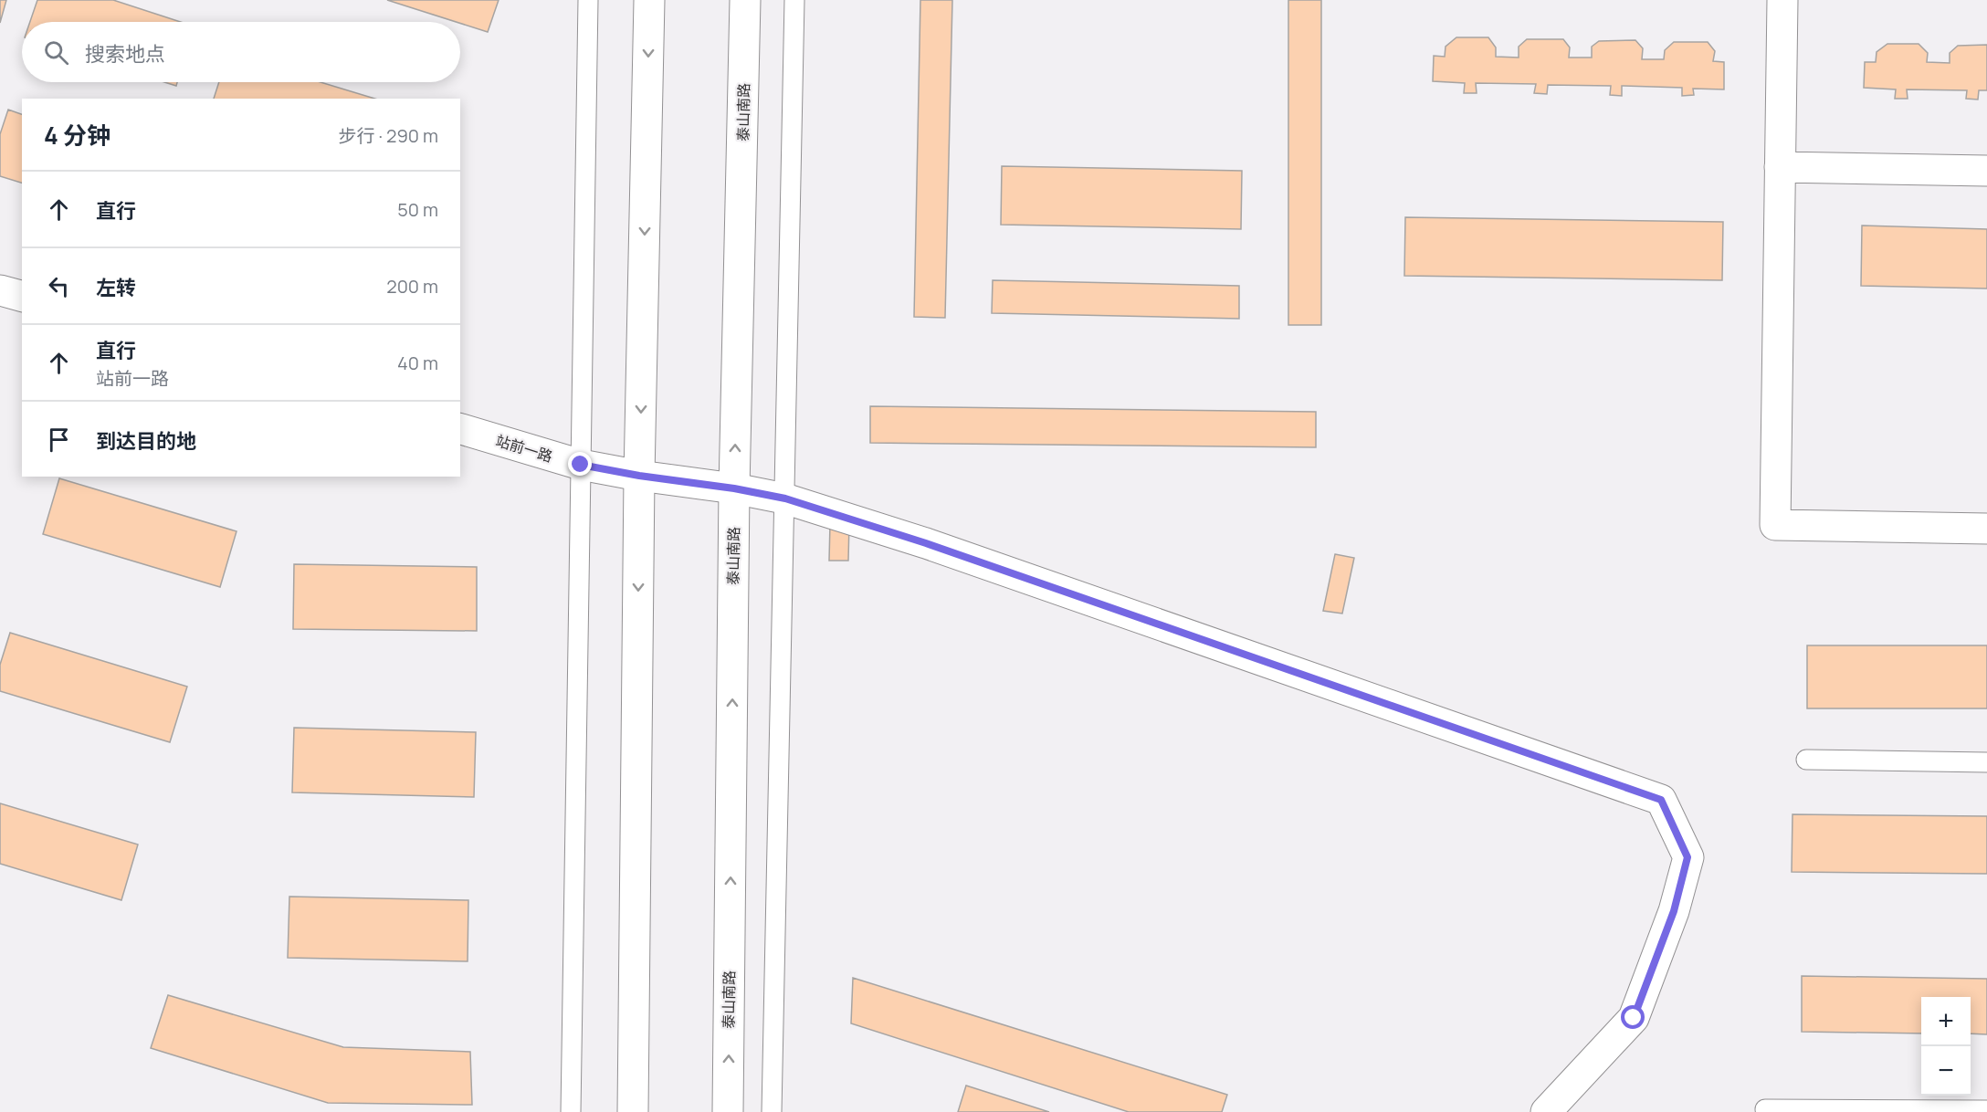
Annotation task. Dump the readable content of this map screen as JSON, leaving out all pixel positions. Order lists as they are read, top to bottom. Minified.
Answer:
{"streets":{"street":["泰山南路","站前一路"]},"crossings":[["泰山南路","站前一路"]],"page":{"search":"搜索地点","heading":["4 分钟","步行 · 290 m"],"list":[["直行","50 m"],["左转","200 m"],["直行","站前一路","40 m"],"到达目的地"],"map_buttons":["+","−"]}}
